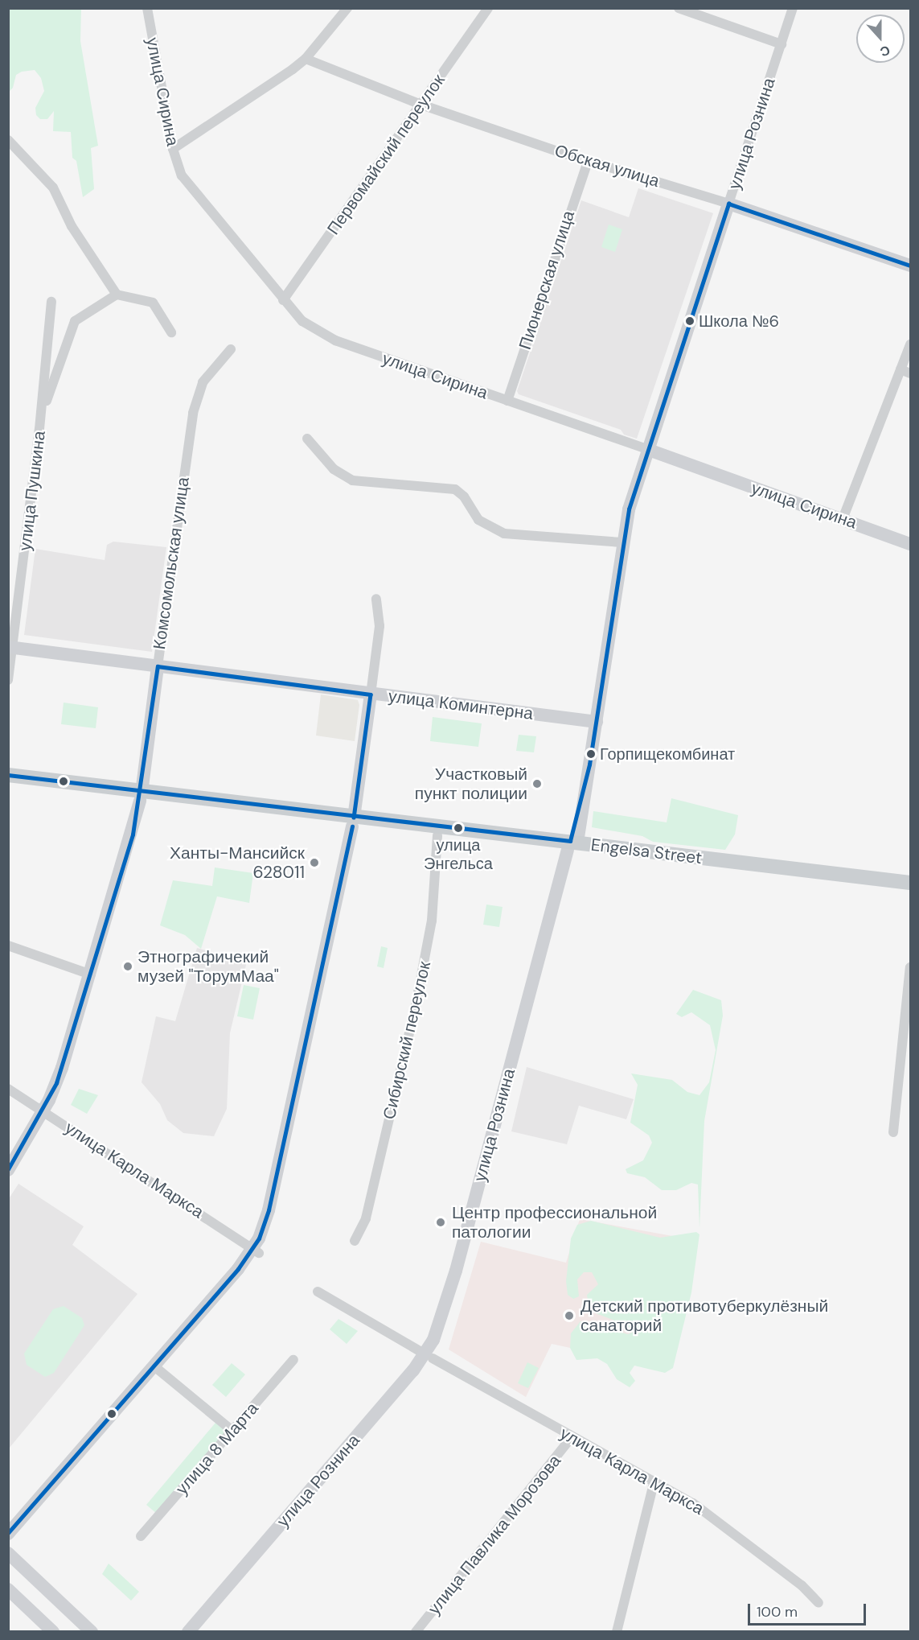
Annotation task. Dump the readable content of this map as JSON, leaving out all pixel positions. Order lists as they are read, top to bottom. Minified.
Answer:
{"streets":{"main road":["Engelsa Street"],"street":["улица Сирина","улица Рознина","Первомайский переулок","Обская улица","Пионерская улица","улица Пушкина","Комсомольская улица","улица Коминтерна","Сибирский переулок","улица Карла Маркса","улица 8 Марта","улица Павлика Морозова"]},"crossings":[["улица Сирина","улица Рознина"],["улица Сирина","Первомайский переулок"],["улица Сирина","Пионерская улица"],["улица Рознина","Обская улица"],["улица Рознина","улица Коминтерна"],["улица Рознина","Engelsa Street"],["улица Рознина","улица Карла Маркса"],["Первомайский переулок","Обская улица"],["Обская улица","Пионерская улица"],["улица Пушкина","улица Коминтерна"],["Комсомольская улица","улица Коминтерна"],["Комсомольская улица","Engelsa Street"],["Комсомольская улица","улица Карла Маркса"],["Engelsa Street","Сибирский переулок"],["улица Карла Маркса","улица Павлика Морозова"]],"places":["Школа №6","Горпищекомбинат","Участковый пункт полиции","улица Энгельса","Ханты-Мансийск 628011","Этнографичекий музей \"ТорумМаа\"","Центр профессиональной патологии","Детский противотуберкулёзный санаторий"],"scale_bar":"100 m","north":"bottom"}
